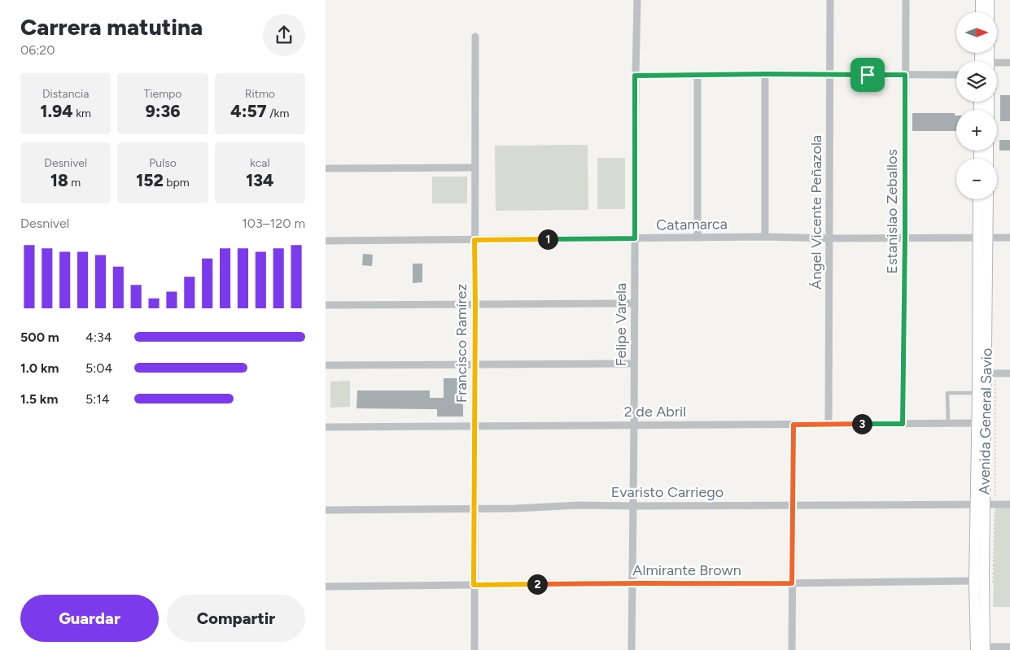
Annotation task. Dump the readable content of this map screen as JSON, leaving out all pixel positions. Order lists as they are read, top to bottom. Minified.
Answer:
{"streets":{"main road":["Avenida General Savio"],"street":["Estanislao Zeballos","Ángel Vicente Peñazola","Catamarca","Felipe Varela","Francisco Ramírez","2 de Abril","Evaristo Carriego","Almirante Brown"]},"crossings":[["Estanislao Zeballos","Catamarca"],["Estanislao Zeballos","2 de Abril"],["Ángel Vicente Peñazola","Catamarca"],["Ángel Vicente Peñazola","2 de Abril"],["Catamarca","Felipe Varela"],["Catamarca","Francisco Ramírez"],["Catamarca","Avenida General Savio"],["Felipe Varela","2 de Abril"],["Felipe Varela","Evaristo Carriego"],["Felipe Varela","Almirante Brown"],["Francisco Ramírez","2 de Abril"],["Francisco Ramírez","Evaristo Carriego"],["Francisco Ramírez","Almirante Brown"],["2 de Abril","Avenida General Savio"],["Avenida General Savio","Evaristo Carriego"],["Avenida General Savio","Almirante Brown"]],"north":"right","page":{"heading":["Carrera matutina","06:20"],"map_buttons":["+","−"],"stats":[["Distancia","1.94 km"],["Tiempo","9:36"],["Ritmo","4:57 /km"],["Desnivel","18 m"],["Pulso","152 bpm"],["kcal","134"]],"chart":["Desnivel","103–120 m"],"pins":["1","3","2"],"list":[{"name":"500 m","note":"4:34"},{"name":"1.0 km","note":"5:04"},{"name":"1.5 km","note":"5:14"}],"buttons":["Guardar","Compartir"]}}
